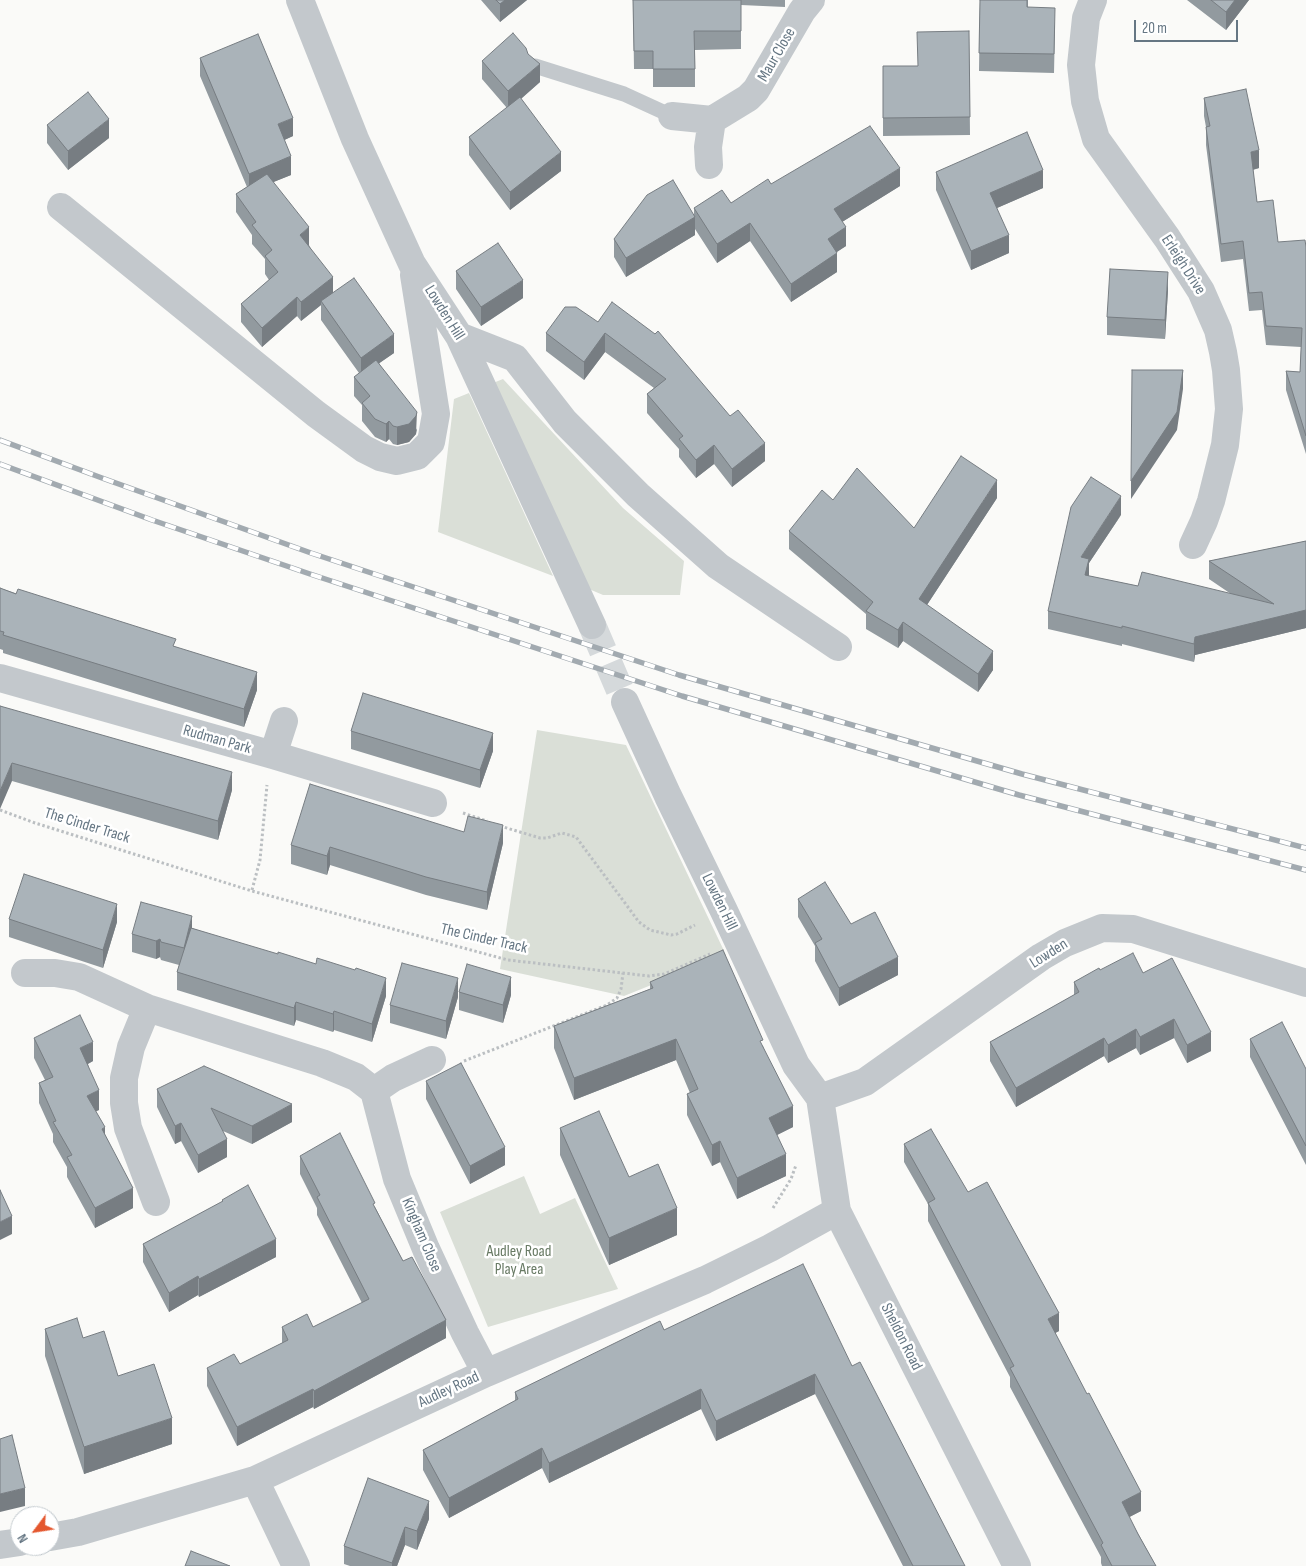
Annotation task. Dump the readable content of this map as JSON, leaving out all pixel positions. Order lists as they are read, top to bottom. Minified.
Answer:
{"streets":{"street":["Maur Close","Erleigh Drive","Lowden Hill","Rudman Park","Lowden","Kingham Close","Sheldon Road","Audley Road"],"path":["The Cinder Track"]},"crossings":[["Lowden Hill","The Cinder Track"],["Lowden Hill","Lowden"],["Lowden Hill","Sheldon Road"],["Lowden","Sheldon Road"],["Kingham Close","Audley Road"],["Sheldon Road","Audley Road"]],"parks":["Audley Road Play Area"],"scale_bar":"20 m","north":"bottom left"}
